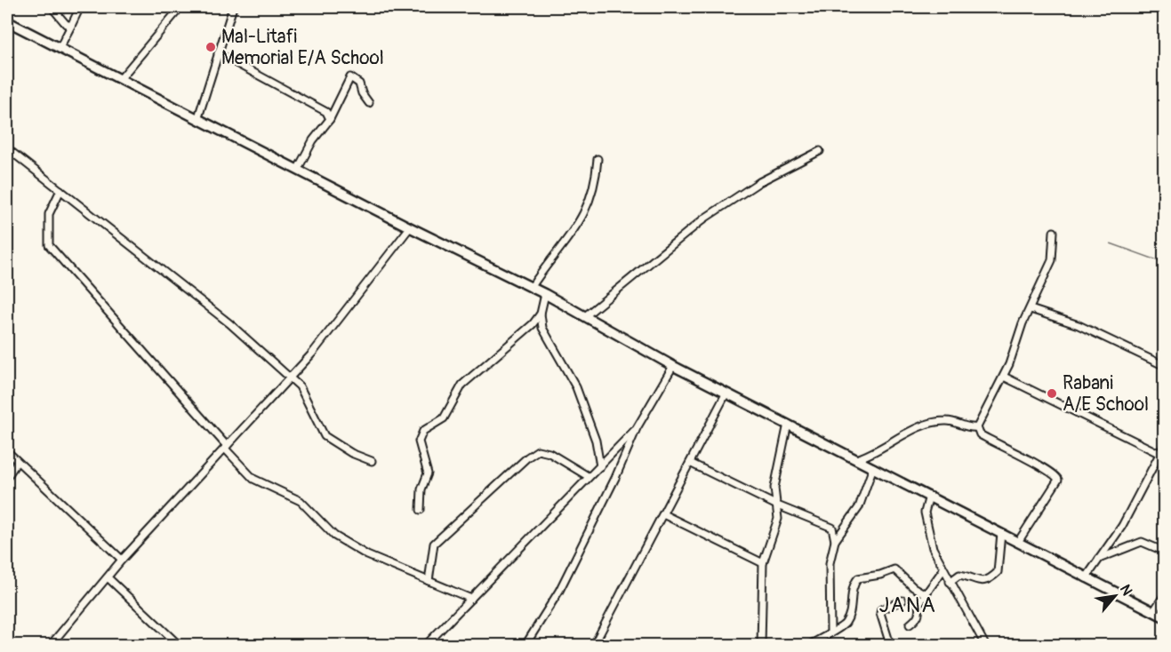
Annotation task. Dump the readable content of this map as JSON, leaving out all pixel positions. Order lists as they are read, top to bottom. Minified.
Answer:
{"districts":["JANA"],"places":["Mal-Litafi Memorial E/A School","Rabani A/E School"],"north":"top right"}
